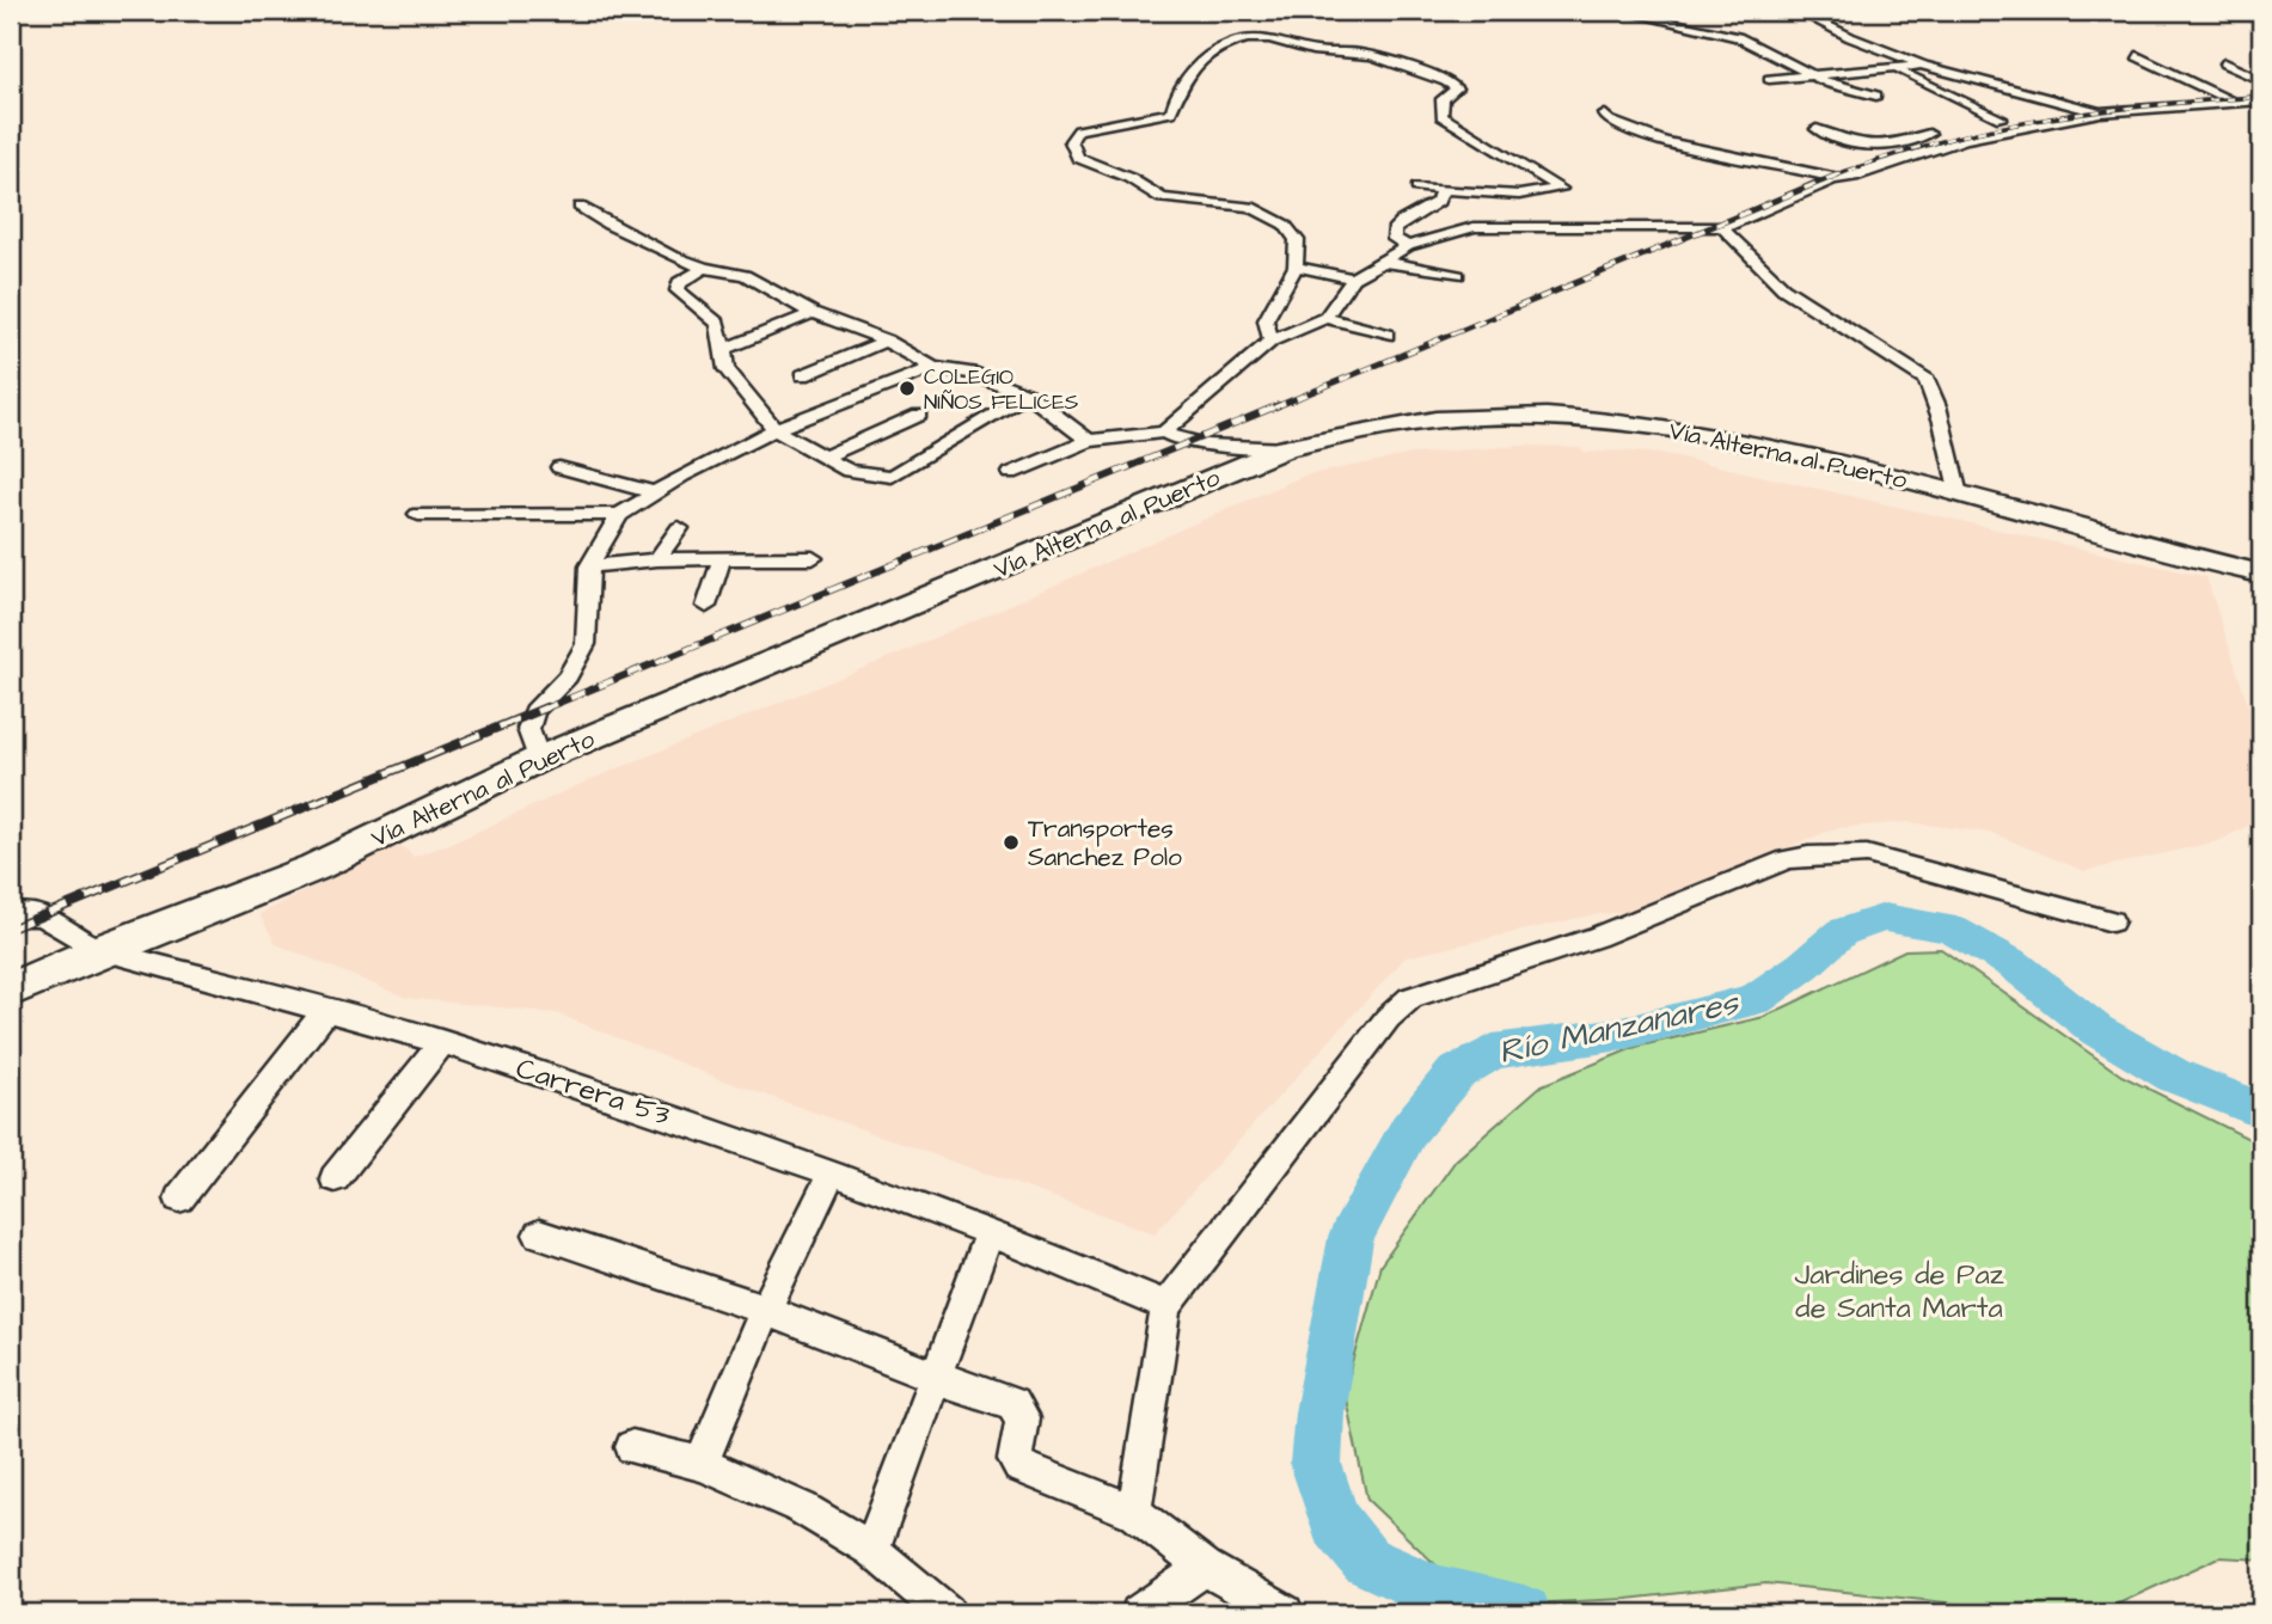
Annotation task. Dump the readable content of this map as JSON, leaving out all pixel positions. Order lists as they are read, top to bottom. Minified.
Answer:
{"streets":{"main road":["Vía Alterna al Puerto"],"street":["Carrera 53"]},"crossings":[["Vía Alterna al Puerto","Carrera 53"]],"water":["Río Manzanares"],"parks":["Jardines de Paz de Santa Marta"],"places":["COLEGIO NIÑOS FELICES","Transportes Sanchez Polo"]}
